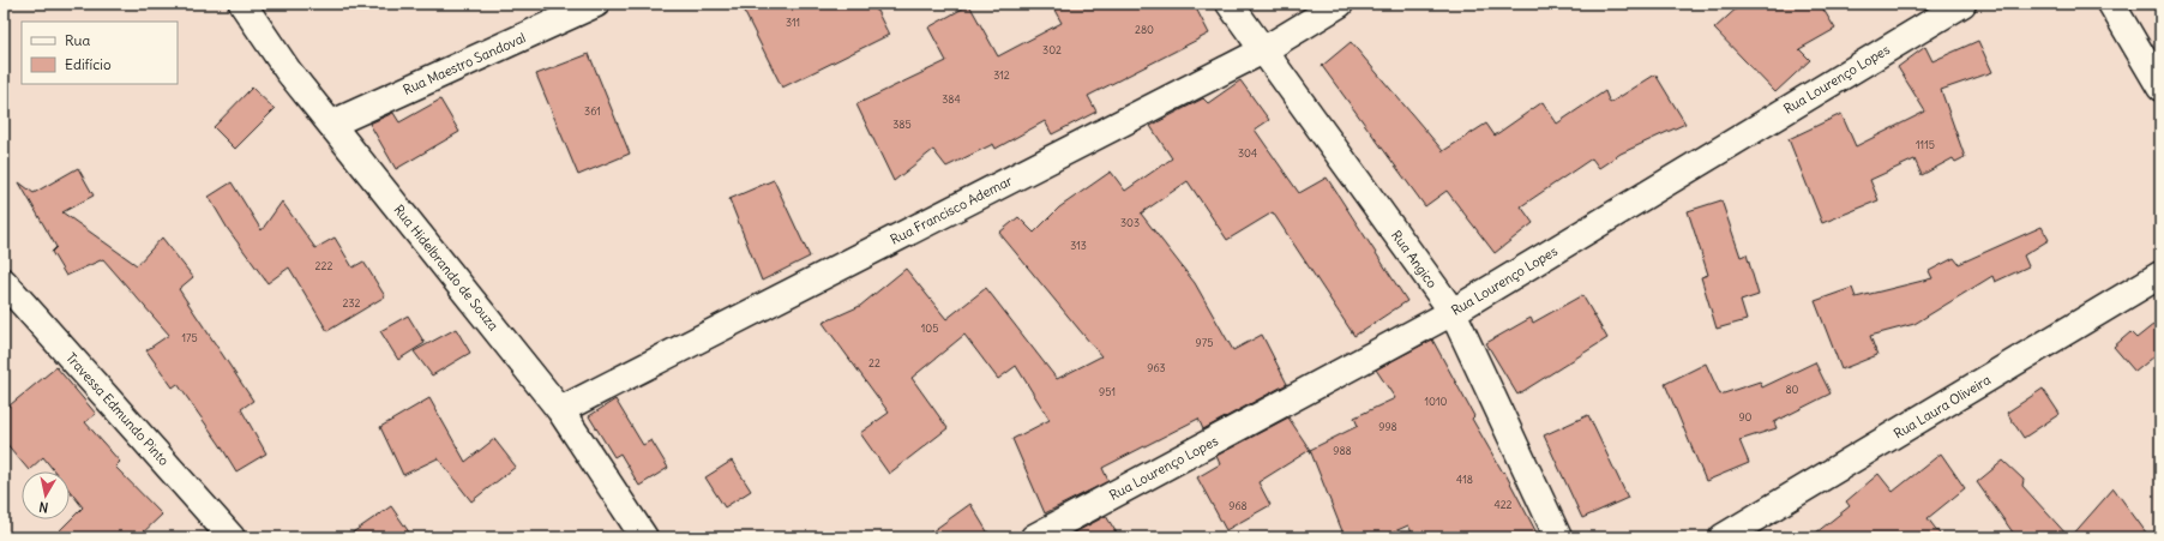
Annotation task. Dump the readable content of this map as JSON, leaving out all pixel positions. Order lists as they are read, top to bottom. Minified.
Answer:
{"streets":{"street":["Rua Maestro Sandoval","Rua Lourenço Lopes","Rua Francisco Ademar","Rua Angico","Rua Hidelbrando de Souza","Rua Laura Oliveira","Travessa Edmundo Pinto"]},"crossings":[["Rua Maestro Sandoval","Rua Hidelbrando de Souza"],["Rua Lourenço Lopes","Rua Angico"],["Rua Francisco Ademar","Rua Angico"],["Rua Francisco Ademar","Rua Hidelbrando de Souza"]],"house_numbers":["311","280","302","312","384","361","385","1115","304","303","313","222","232","105","175","975","22","963","80","951","1010","90","998","988","418","422","968"],"legend":["Rua","Edifício"],"north":"bottom"}
